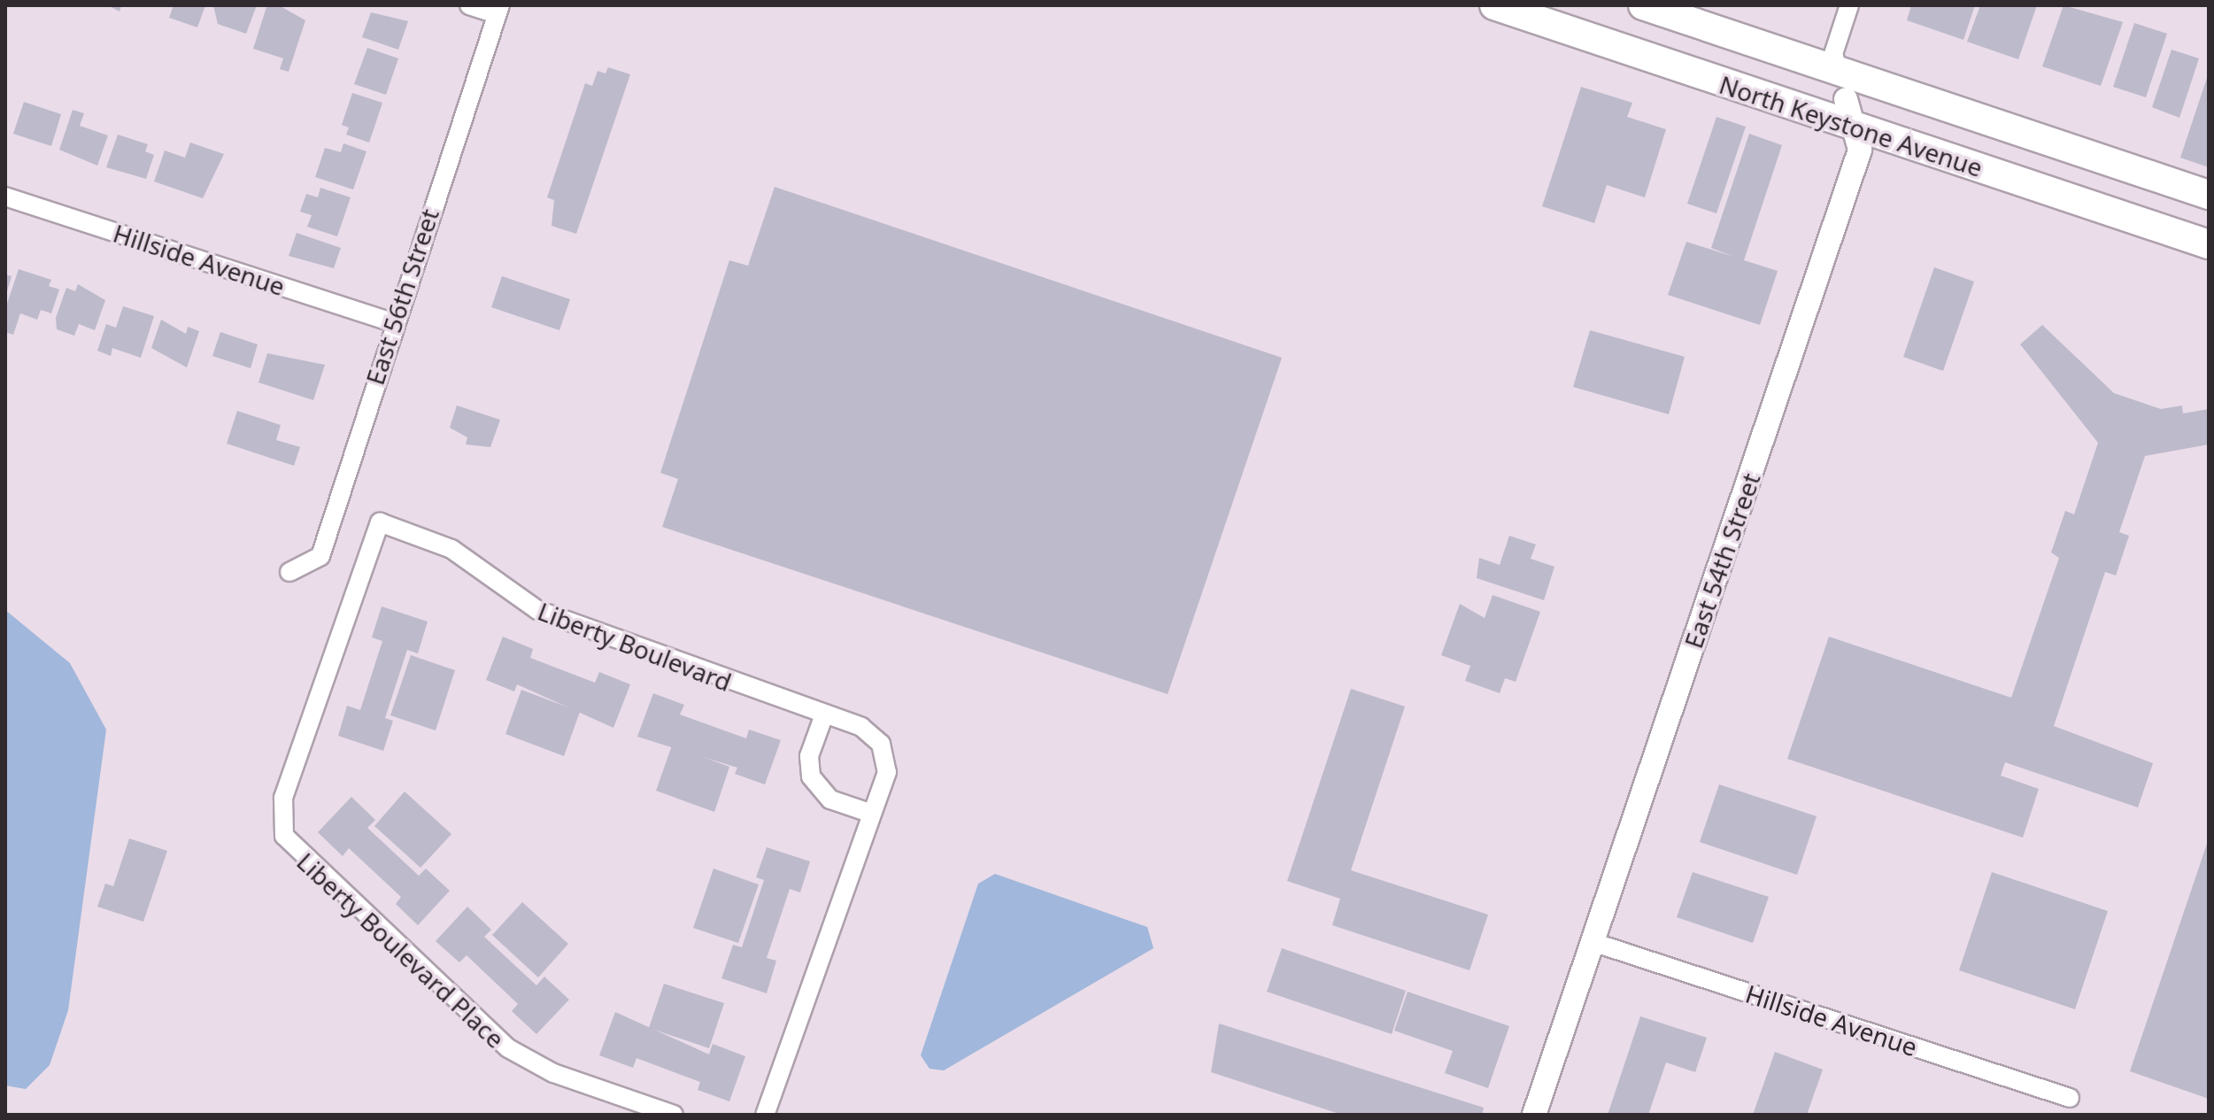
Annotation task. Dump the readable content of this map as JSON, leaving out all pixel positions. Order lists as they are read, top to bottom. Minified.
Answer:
{"streets":{"main road":["North Keystone Avenue"],"street":["Hillside Avenue","East 56th Street","East 54th Street","Liberty Boulevard","Liberty Boulevard Place"]},"crossings":[["North Keystone Avenue","East 54th Street"],["Hillside Avenue","East 56th Street"],["Hillside Avenue","East 54th Street"],["Liberty Boulevard","Liberty Boulevard Place"]]}
